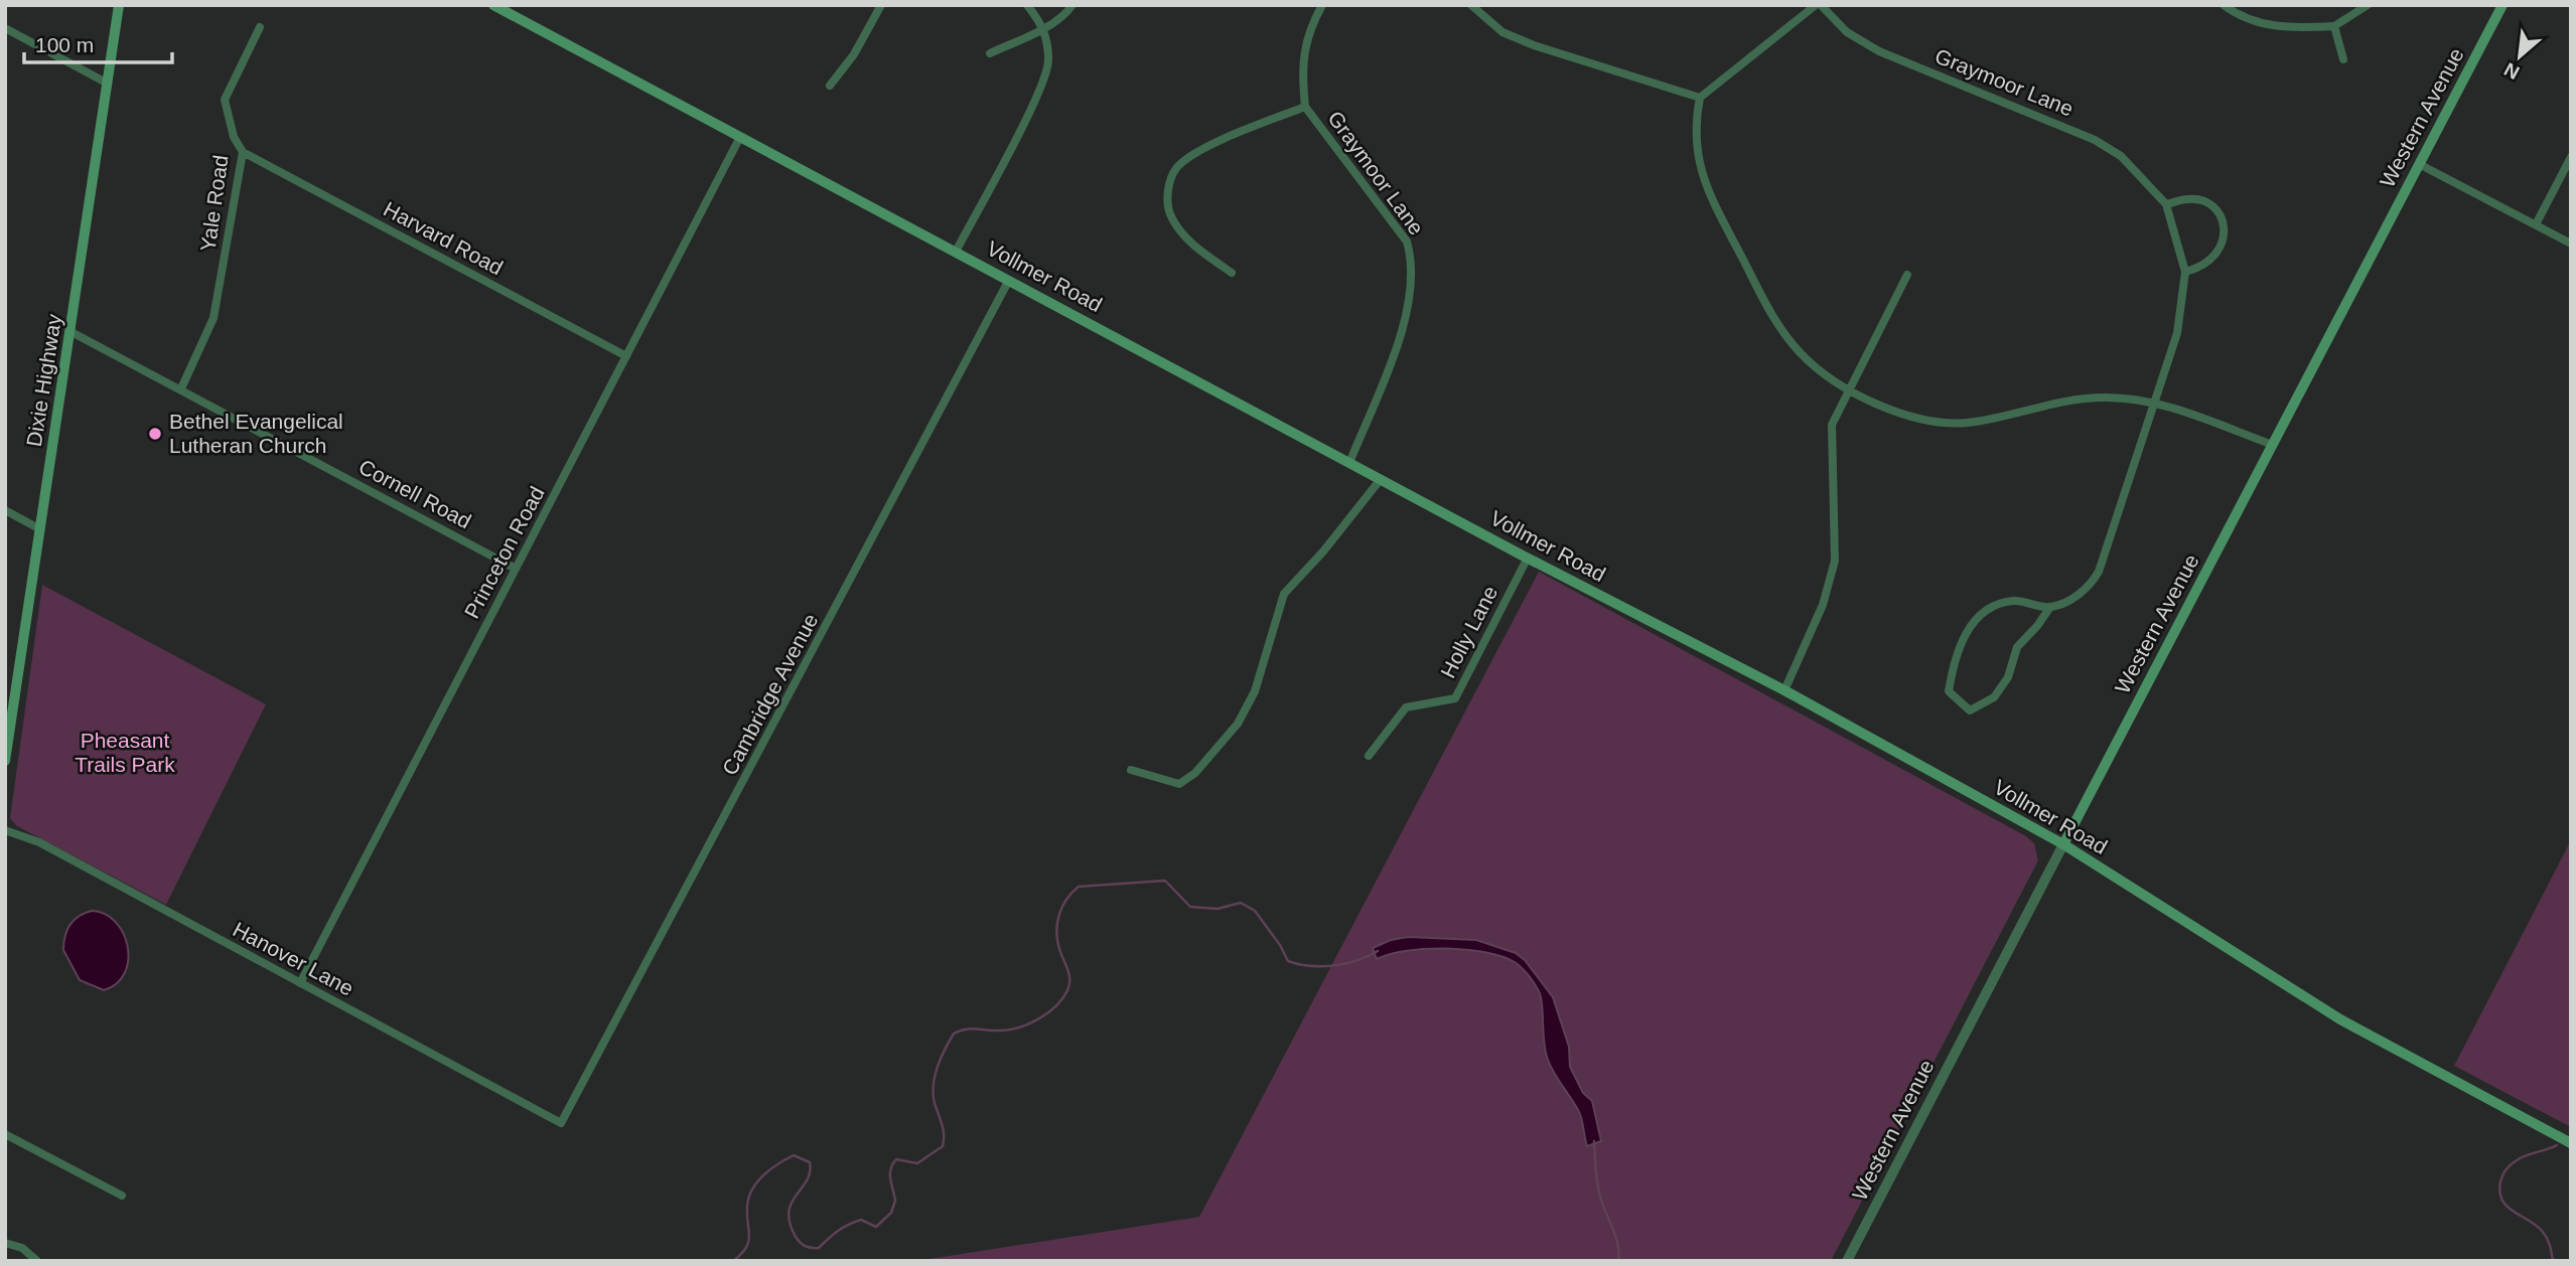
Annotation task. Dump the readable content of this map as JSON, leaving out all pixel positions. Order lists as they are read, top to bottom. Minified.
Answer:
{"streets":{"main road":["Western Avenue","Vollmer Road","Dixie Highway"],"street":["Graymoor Lane","Yale Road","Harvard Road","Cornell Road","Princeton Road","Holly Lane","Cambridge Avenue","Hanover Lane"]},"crossings":[["Graymoor Lane","Vollmer Road"],["Western Avenue","Vollmer Road"],["Yale Road","Harvard Road"],["Yale Road","Cornell Road"],["Harvard Road","Princeton Road"],["Vollmer Road","Princeton Road"],["Vollmer Road","Holly Lane"],["Vollmer Road","Cambridge Avenue"],["Dixie Highway","Cornell Road"],["Cornell Road","Princeton Road"],["Princeton Road","Hanover Lane"],["Cambridge Avenue","Hanover Lane"]],"parks":["Pheasant Trails Park"],"places":["Bethel Evangelical Lutheran Church"],"scale_bar":"100 m","north":"bottom left"}
